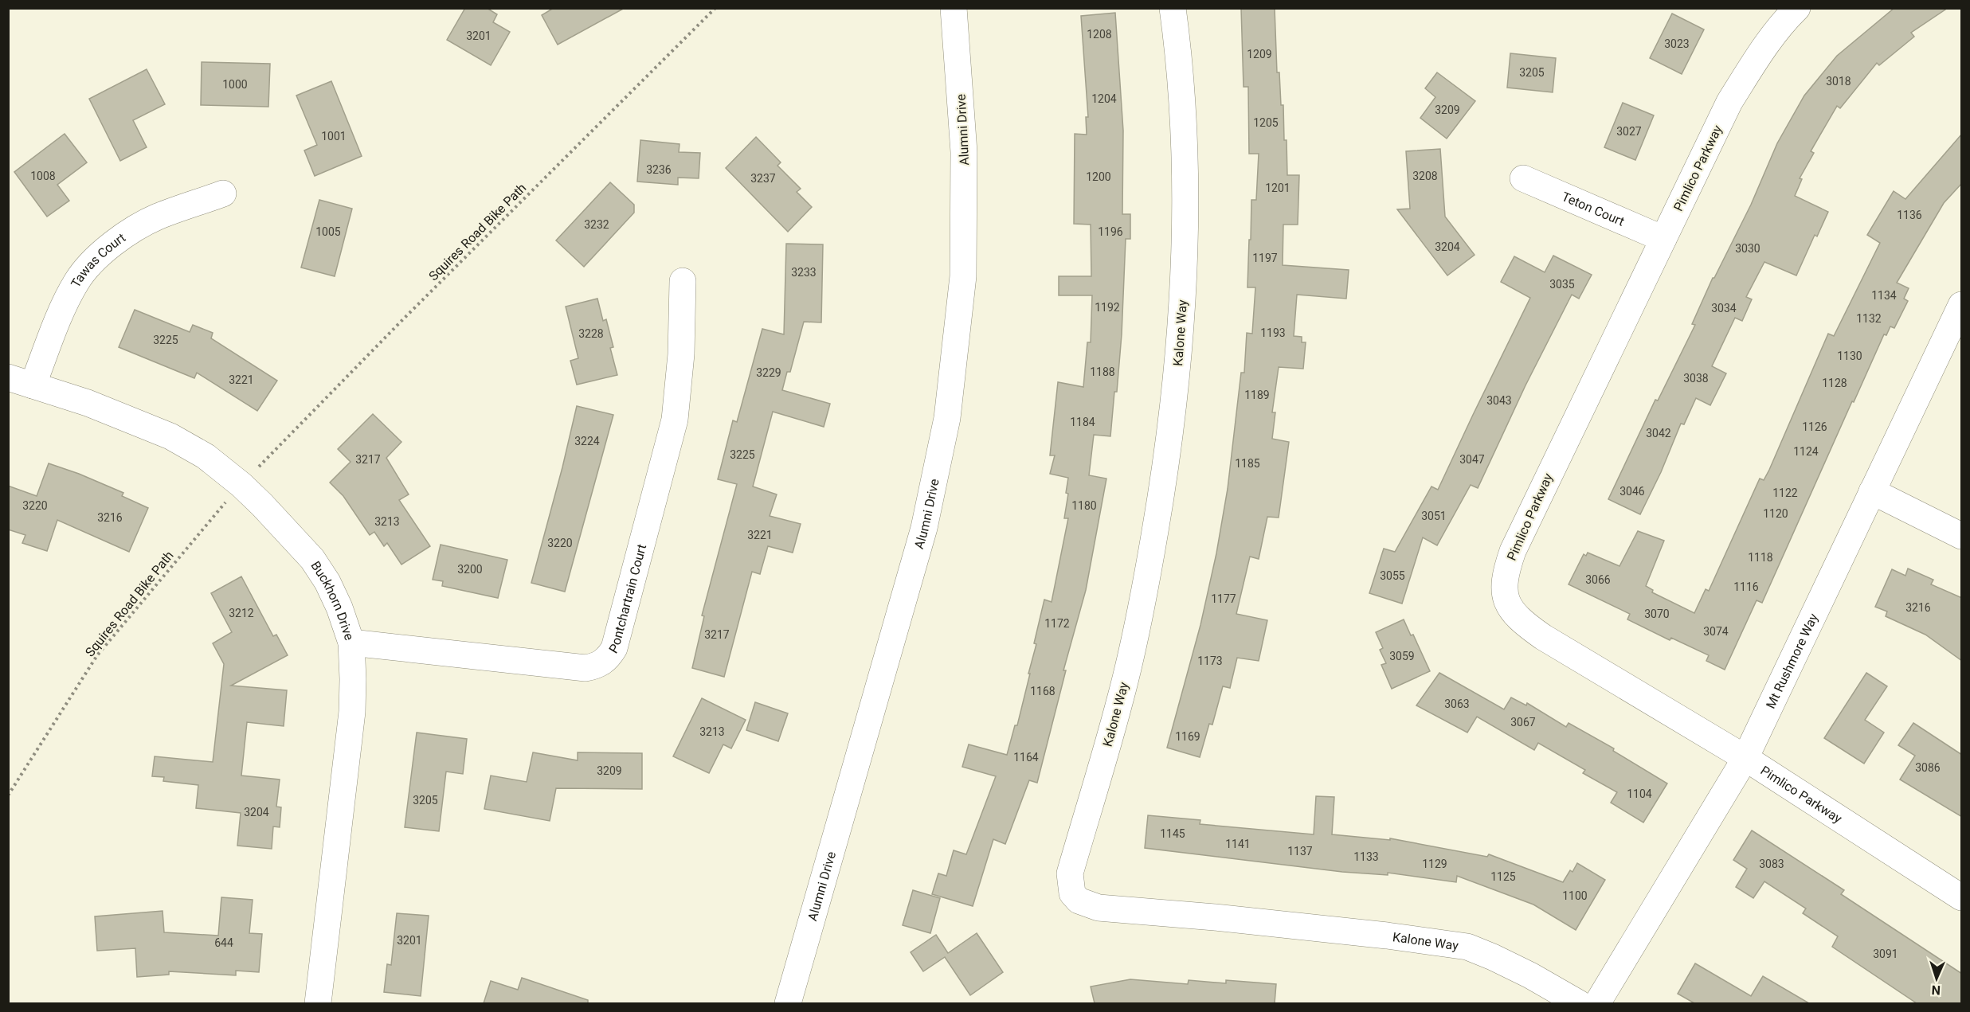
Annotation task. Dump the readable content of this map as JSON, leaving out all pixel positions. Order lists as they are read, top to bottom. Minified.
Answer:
{"streets":{"street":["Alumni Drive","Pimlico Parkway","Teton Court","Tawas Court","Kalone Way","Pontchartrain Court","Buckhorn Drive","Mt Rushmore Way"],"path":["Squires Road Bike Path"]},"crossings":[["Pimlico Parkway","Teton Court"],["Pimlico Parkway","Mt Rushmore Way"],["Tawas Court","Buckhorn Drive"],["Pontchartrain Court","Buckhorn Drive"]],"house_numbers":["1208","3201","3023","1209","3205","3018","1000","1204","3209","1205","3027","1001","3236","1008","3208","1200","3237","1201","1136","3232","1005","1196","3204","3030","1197","3233","3035","1134","1192","3034","1132","1193","3228","3225","1130","1188","3229","3038","3221","1128","1189","3043","1184","1126","3042","3224","1124","3225","3217","3047","1185","3046","1122","3220","1180","1120","3051","3216","3213","3221","3220","1118","3200","3055","3066","1116","1177","3216","3212","3070","1172","3074","3217","3059","1173","1168","3063","3067","3213","1169","1164","3086","3209","1104","3205","3204","1145","1141","1137","1133","1129","3083","1125","1100","3201","644","3091"],"north":"bottom"}
